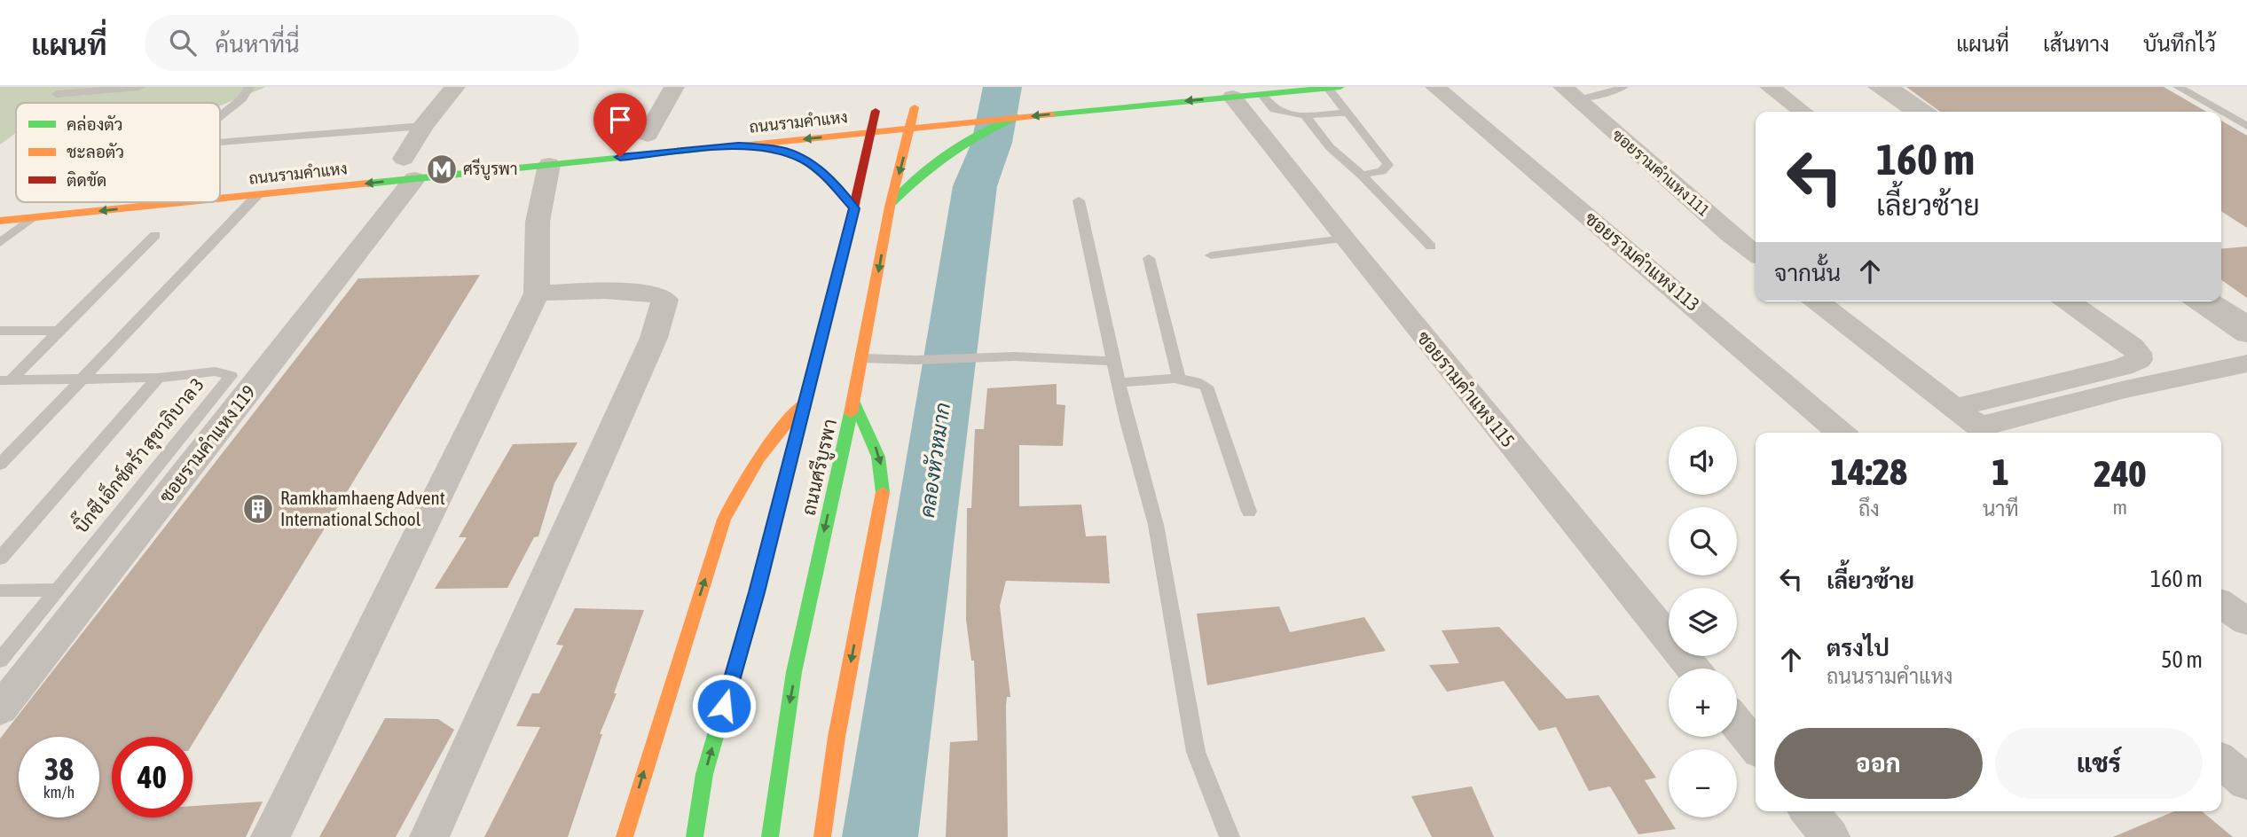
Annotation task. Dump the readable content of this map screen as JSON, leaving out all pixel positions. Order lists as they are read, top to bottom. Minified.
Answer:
{"streets":{"street":["ถนนรามคำแหง","ซอยรามคำแหง 111","ซอยรามคำแหง 113","ซอยรามคำแหง 115","ซอยรามคำแหง 119","ถนนศรีบูรพา"],"lane":["บิ๊กซี เอ็กซ์ตร้า สุขาภิบาล 3"]},"crossings":[["ถนนรามคำแหง","ซอยรามคำแหง 115"],["ถนนรามคำแหง","ซอยรามคำแหง 119"],["ถนนรามคำแหง","ถนนศรีบูรพา"]],"one_way":["ถนนรามคำแหง"],"water":["คลองหัวหมาก"],"places":{"metro station":["ศรีบูรพา"],"building":["Ramkhamhaeng Advent International School"]},"legend":["คล่องตัว","ชะลอตัว","ติดขัด"],"page":{"header":"แผนที่","search":"ค้นหาที่นี่","nav":["แผนที่","เส้นทาง","บันทึกไว้"],"turn":["160 m","เลี้ยวซ้าย"],"then":"จากนั้น","map_buttons":["+","−"],"eta":["14:28","ถึง","1","นาที","240","m"],"list":[{"name":"เลี้ยวซ้าย","value":"160 m"},{"name":"ตรงไป","note":"ถนนรามคำแหง","value":"50 m"}],"buttons":["ออก","แชร์"],"speed":"38 km/h","limit":"40"}}
